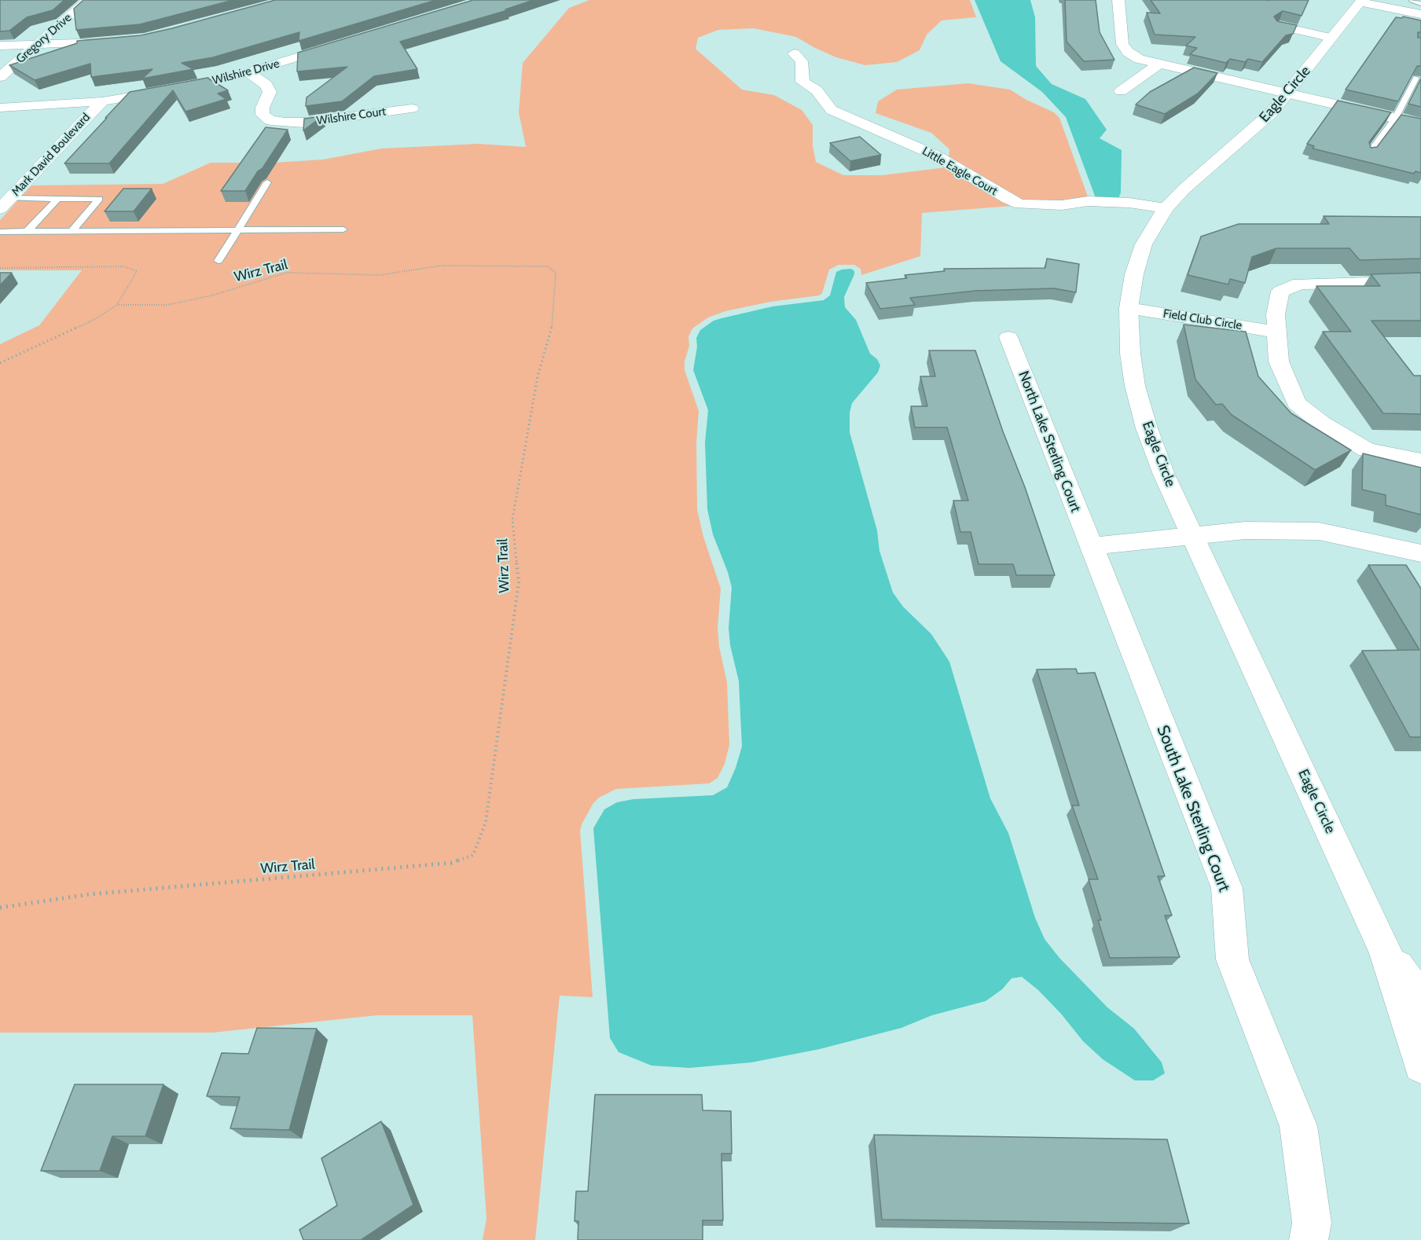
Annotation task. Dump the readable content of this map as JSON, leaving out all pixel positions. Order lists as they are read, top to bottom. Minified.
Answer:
{"streets":{"street":["Gregory Drive","Wilshire Drive","Eagle Circle","Wilshire Court","Mark David Boulevard","Little Eagle Court","Field Club Circle","North Lake Sterling Court","South Lake Sterling Court"],"path":["Wirz Trail"]},"crossings":[["Wilshire Drive","Wilshire Court"],["Wilshire Drive","Mark David Boulevard"],["Eagle Circle","Little Eagle Court"],["Eagle Circle","Field Club Circle"],["North Lake Sterling Court","South Lake Sterling Court"]]}
